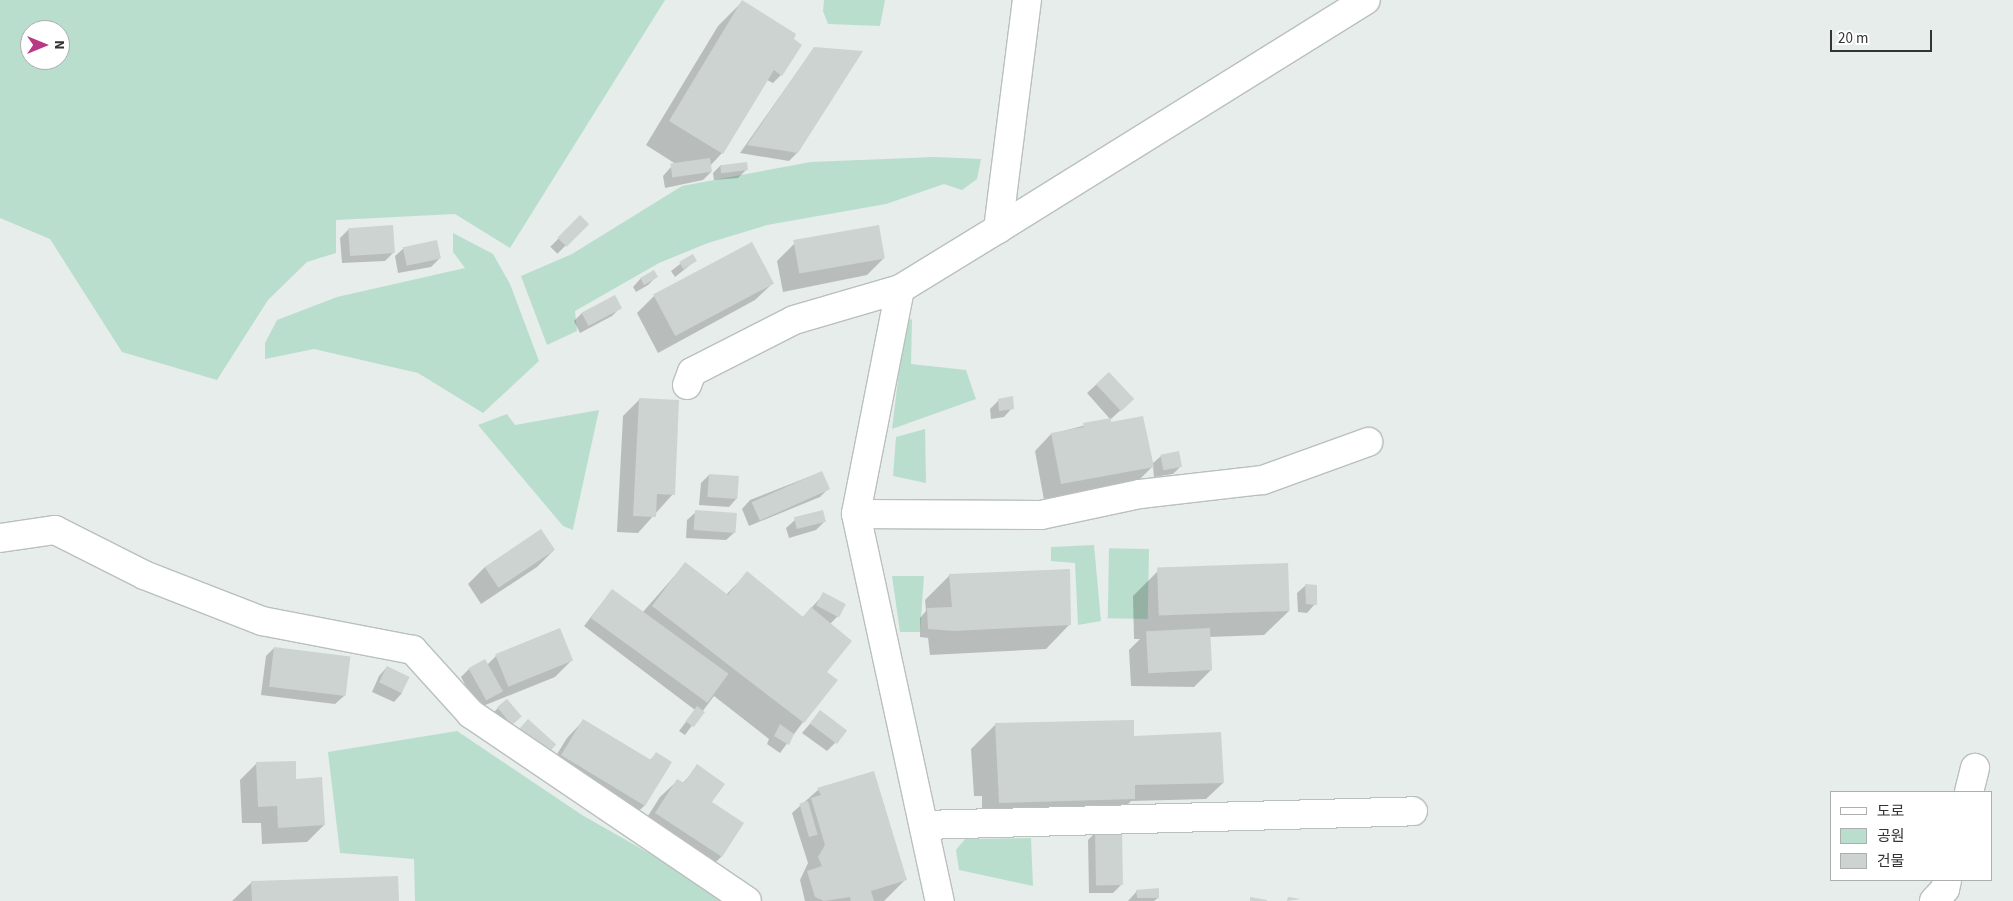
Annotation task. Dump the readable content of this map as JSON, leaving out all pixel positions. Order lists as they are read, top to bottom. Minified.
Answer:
{"legend":["도로","공원","건물"],"scale_bar":"20 m","north":"right"}
